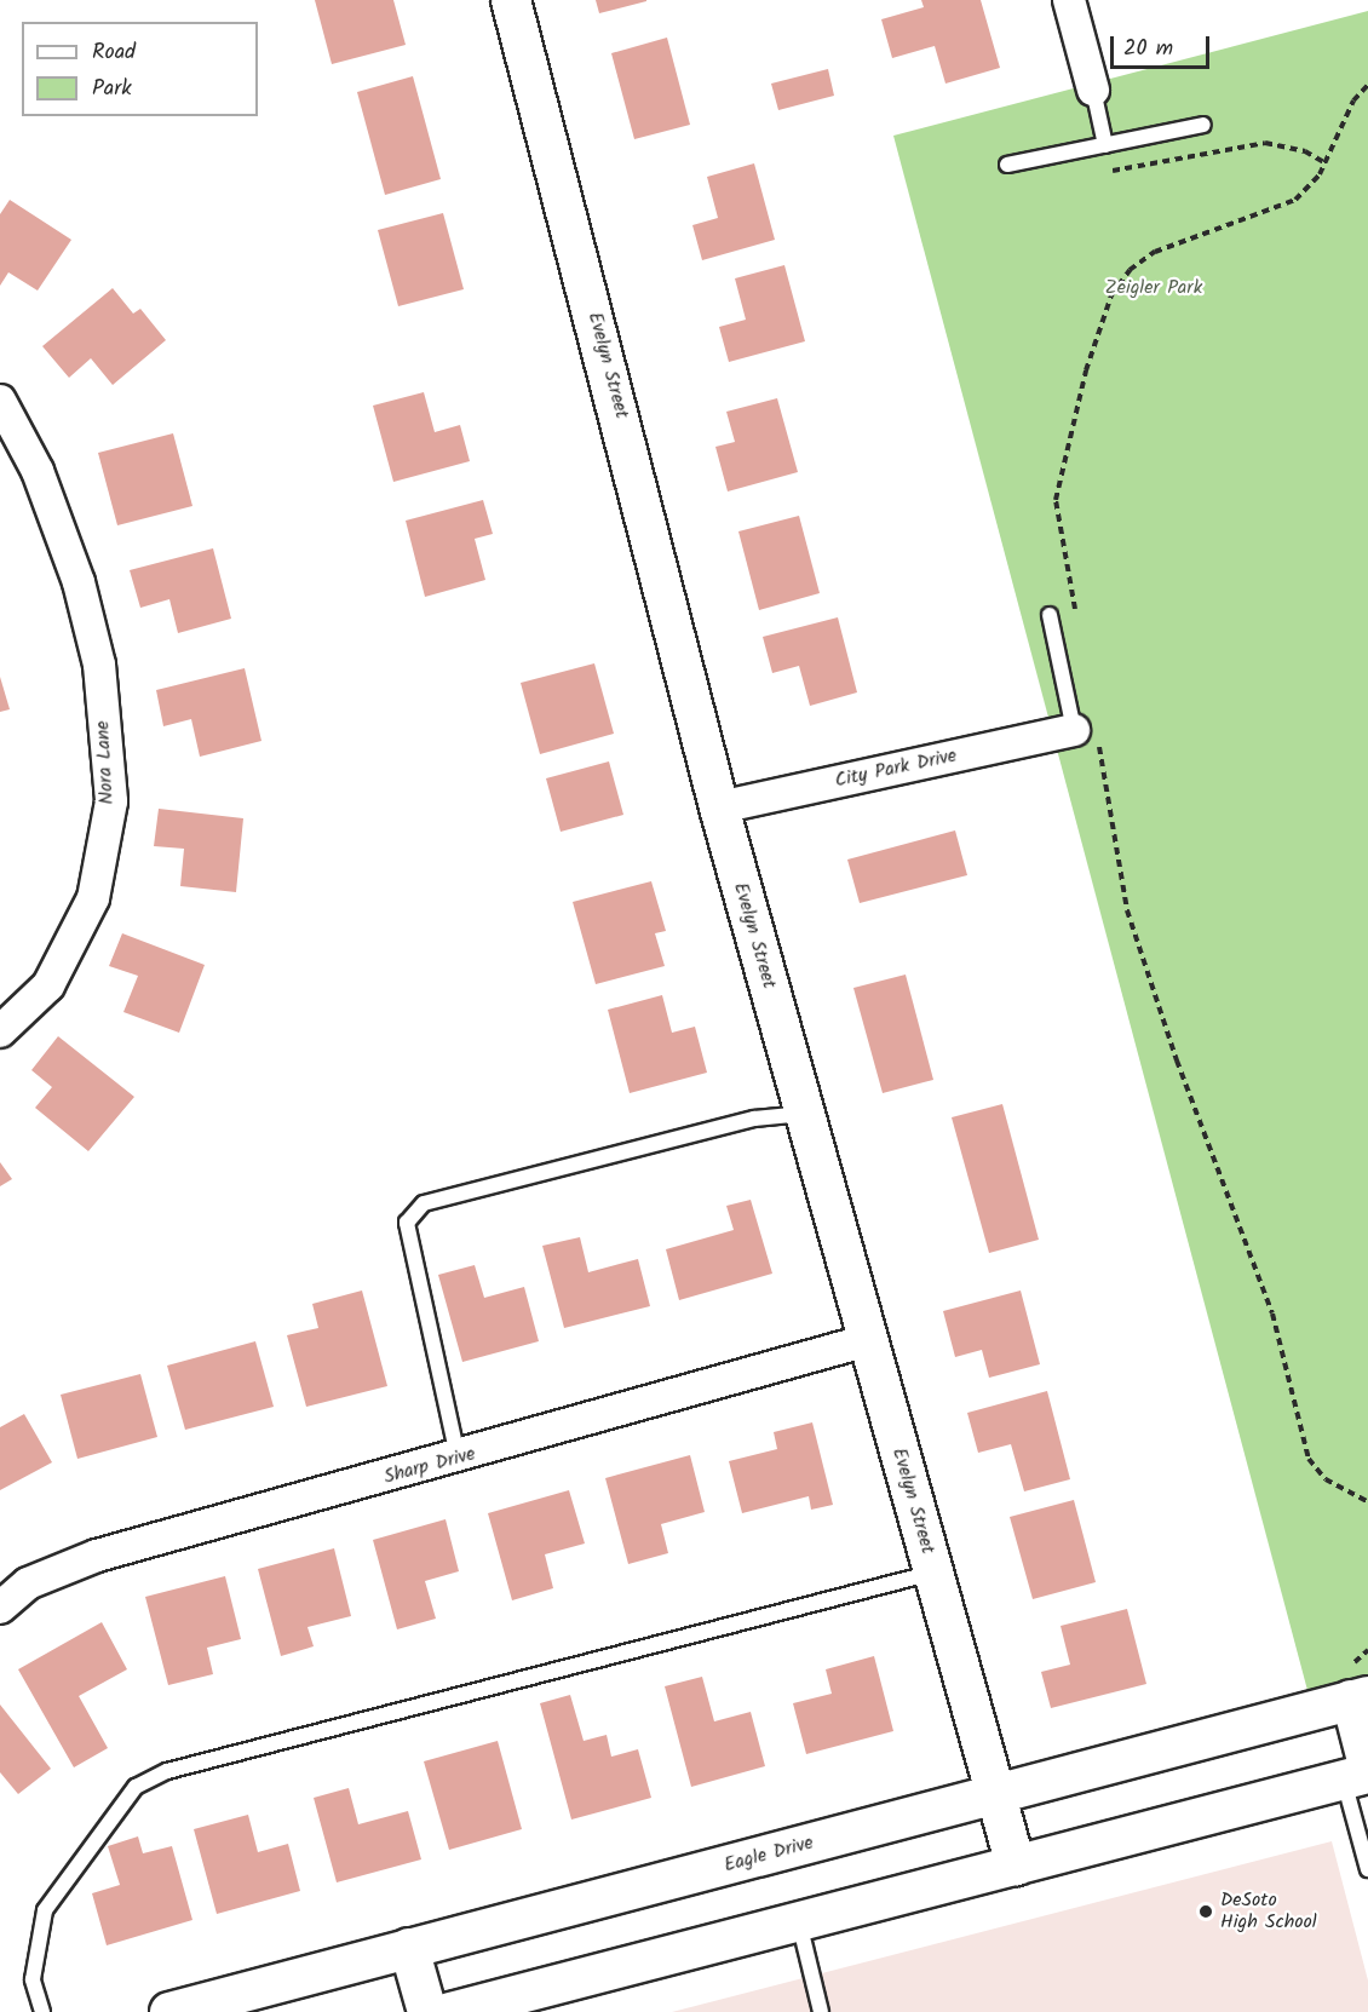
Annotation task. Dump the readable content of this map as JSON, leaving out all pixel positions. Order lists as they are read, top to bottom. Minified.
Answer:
{"streets":{"street":["Evelyn Street","Nora Lane","City Park Drive","Sharp Drive","Eagle Drive"]},"crossings":[["Evelyn Street","City Park Drive"],["Evelyn Street","Sharp Drive"],["Evelyn Street","Eagle Drive"]],"parks":["Zeigler Park"],"places":["DeSoto High School"],"legend":["Road","Park"],"scale_bar":"20 m"}
